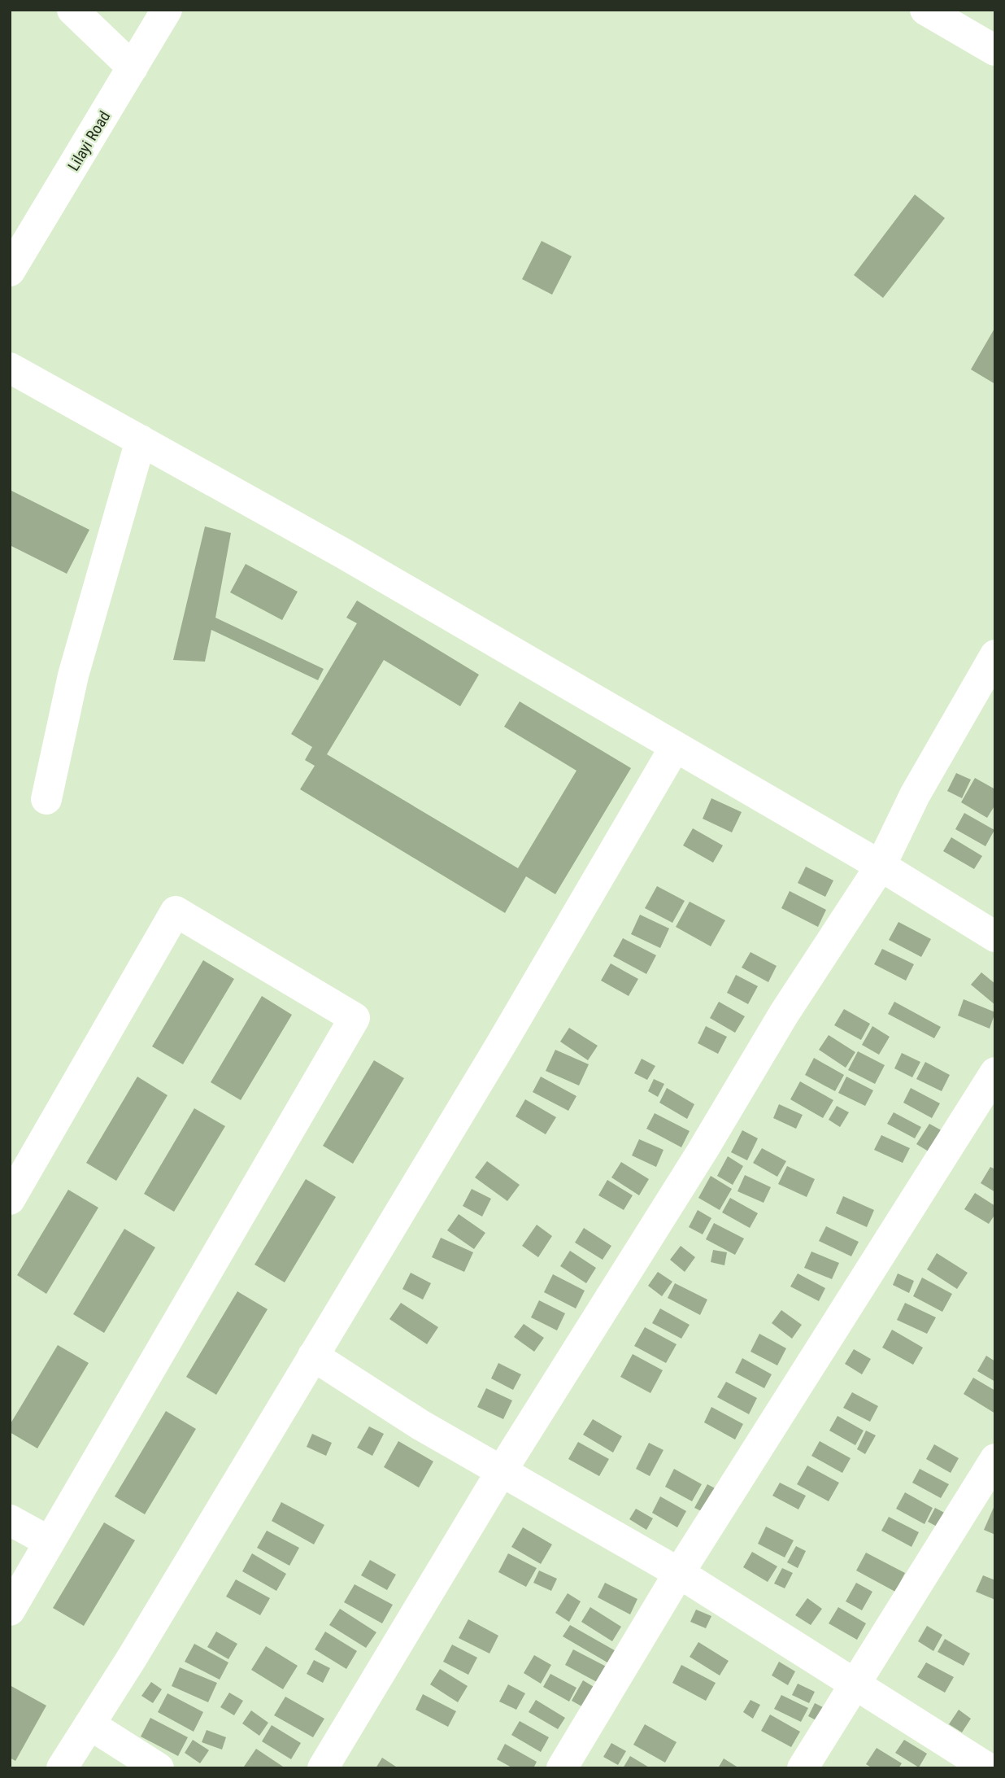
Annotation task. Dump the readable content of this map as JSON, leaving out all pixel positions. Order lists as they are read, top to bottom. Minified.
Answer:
{"streets":{"street":["Lilayi Road"]}}
